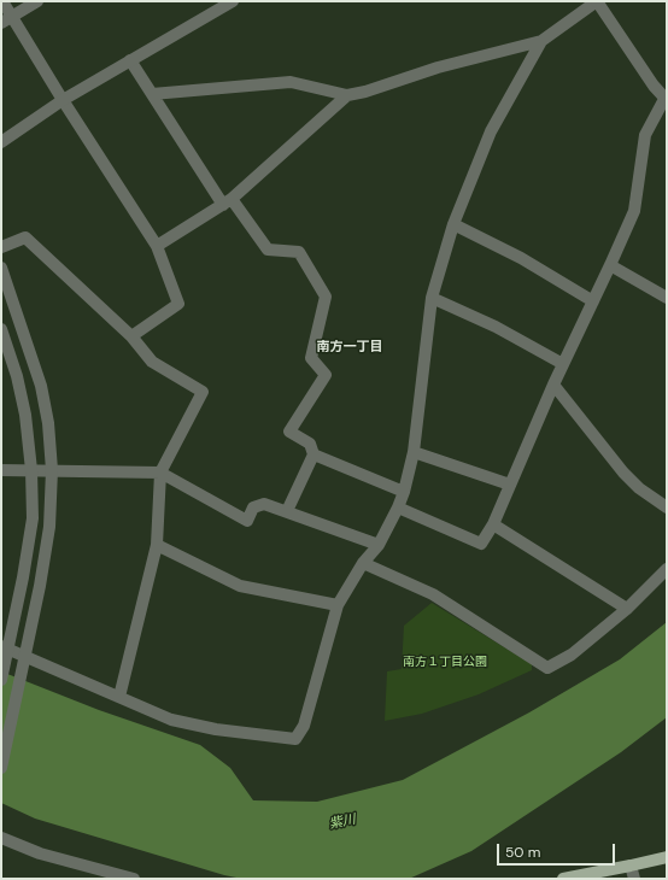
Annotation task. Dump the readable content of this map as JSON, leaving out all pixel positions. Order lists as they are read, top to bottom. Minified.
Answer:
{"districts":["南方一丁目"],"water":["紫川"],"parks":["南方１丁目公園"],"scale_bar":"50 m"}
